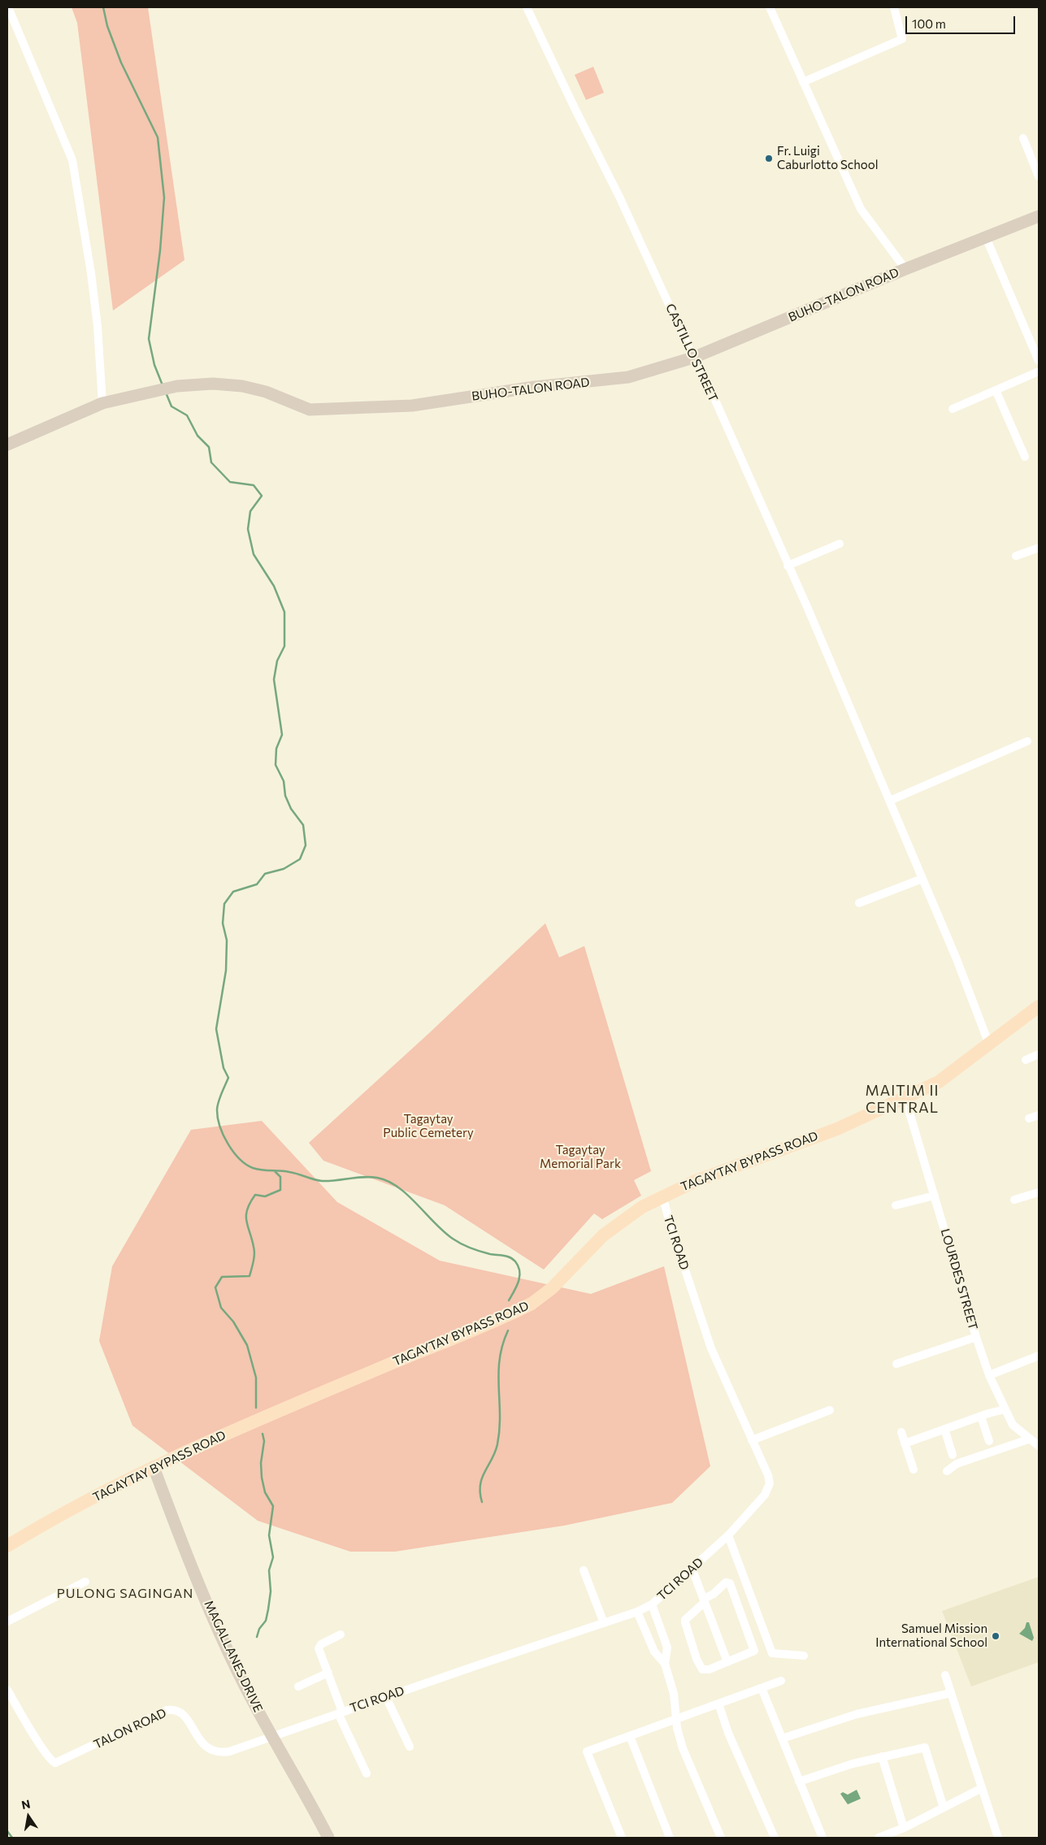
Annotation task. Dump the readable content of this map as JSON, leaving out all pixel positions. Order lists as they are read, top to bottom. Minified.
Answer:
{"streets":{"main road":["TAGAYTAY BYPASS ROAD"],"street":["BUHO-TALON ROAD","CASTILLO STREET","TCI ROAD","LOURDES STREET","MAGALLANES DRIVE","TALON ROAD"]},"crossings":[["BUHO-TALON ROAD","CASTILLO STREET"],["CASTILLO STREET","TAGAYTAY BYPASS ROAD"],["TAGAYTAY BYPASS ROAD","TCI ROAD"],["TAGAYTAY BYPASS ROAD","LOURDES STREET"],["TAGAYTAY BYPASS ROAD","MAGALLANES DRIVE"],["TCI ROAD","MAGALLANES DRIVE"],["TCI ROAD","TALON ROAD"],["MAGALLANES DRIVE","TALON ROAD"]],"districts":["MAITIM II CENTRAL","PULONG SAGINGAN"],"parks":["Tagaytay Public Cemetery","Tagaytay Memorial Park"],"places":["Fr. Luigi Caburlotto School","Samuel Mission International School"],"scale_bar":"100 m","north":"top"}
